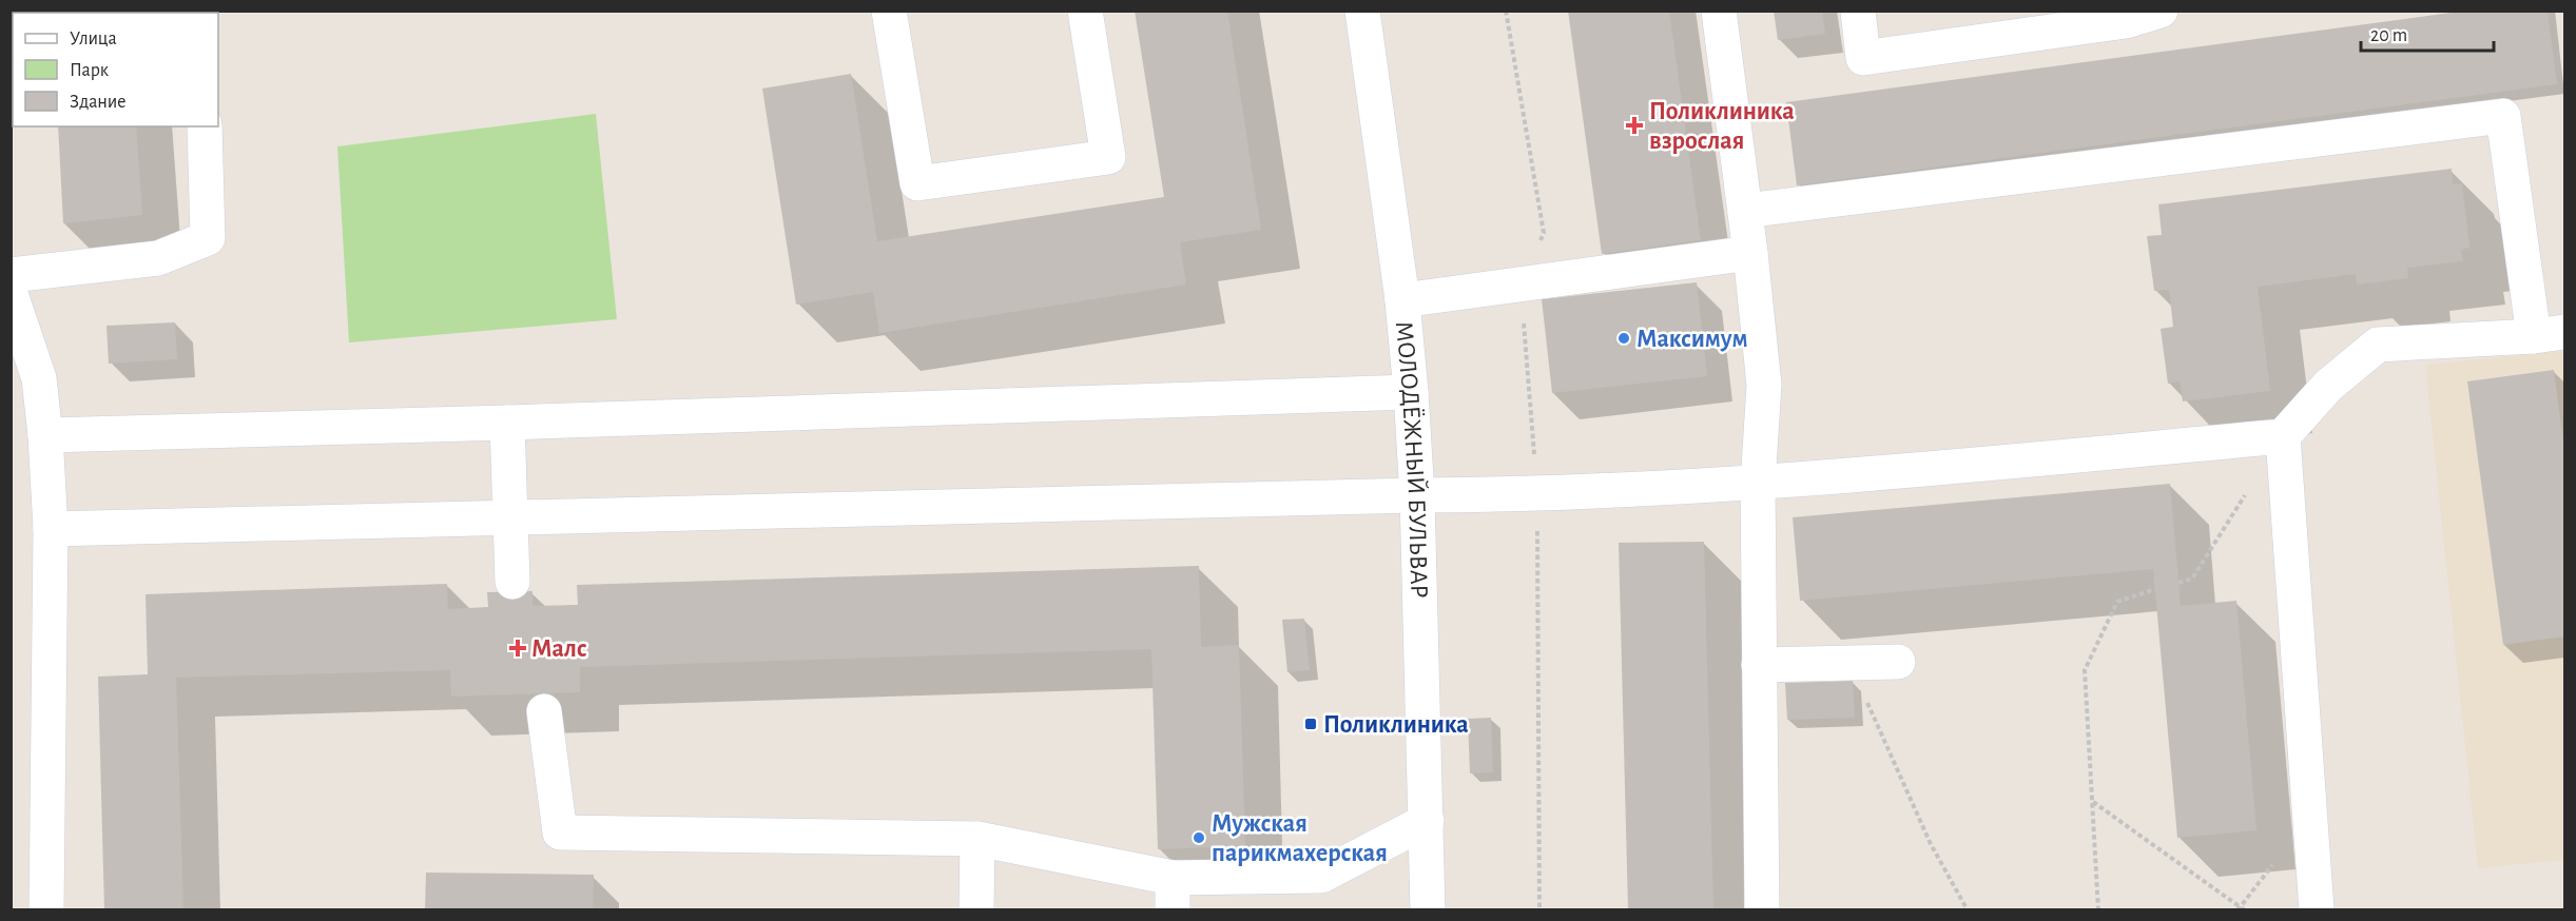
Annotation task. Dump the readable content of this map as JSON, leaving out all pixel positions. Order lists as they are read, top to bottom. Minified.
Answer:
{"streets":{"street":["МОЛОДЁЖНЫЙ БУЛЬВАР"]},"places":{"health":["Поликлиника взрослая","Малс"],"other":["Максимум","Мужская парикмахерская"],"transit":["Поликлиника"]},"legend":["Улица","Парк","Здание"],"scale_bar":"20 m"}
